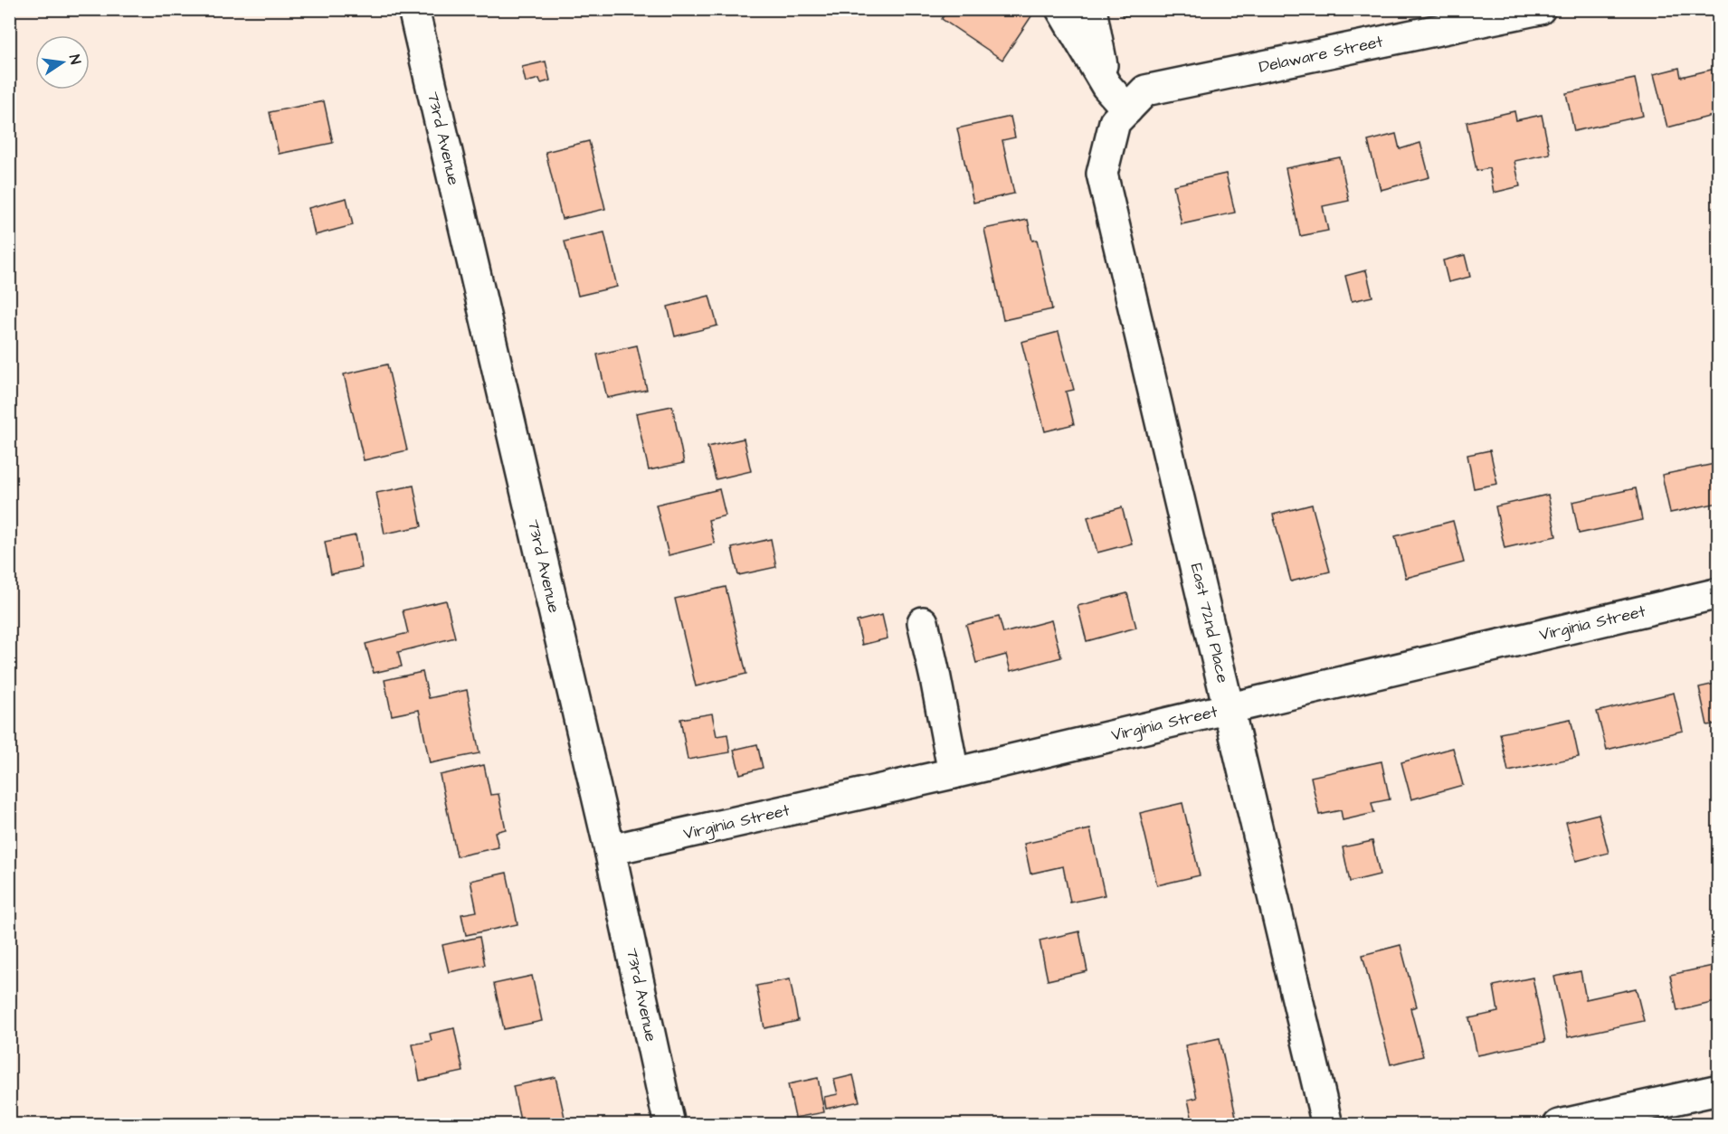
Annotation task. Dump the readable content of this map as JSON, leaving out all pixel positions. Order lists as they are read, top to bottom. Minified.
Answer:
{"streets":{"street":["Delaware Street","73rd Avenue","East 72nd Place","Virginia Street"]},"crossings":[["Delaware Street","East 72nd Place"],["73rd Avenue","Virginia Street"],["East 72nd Place","Virginia Street"]],"north":"right"}
